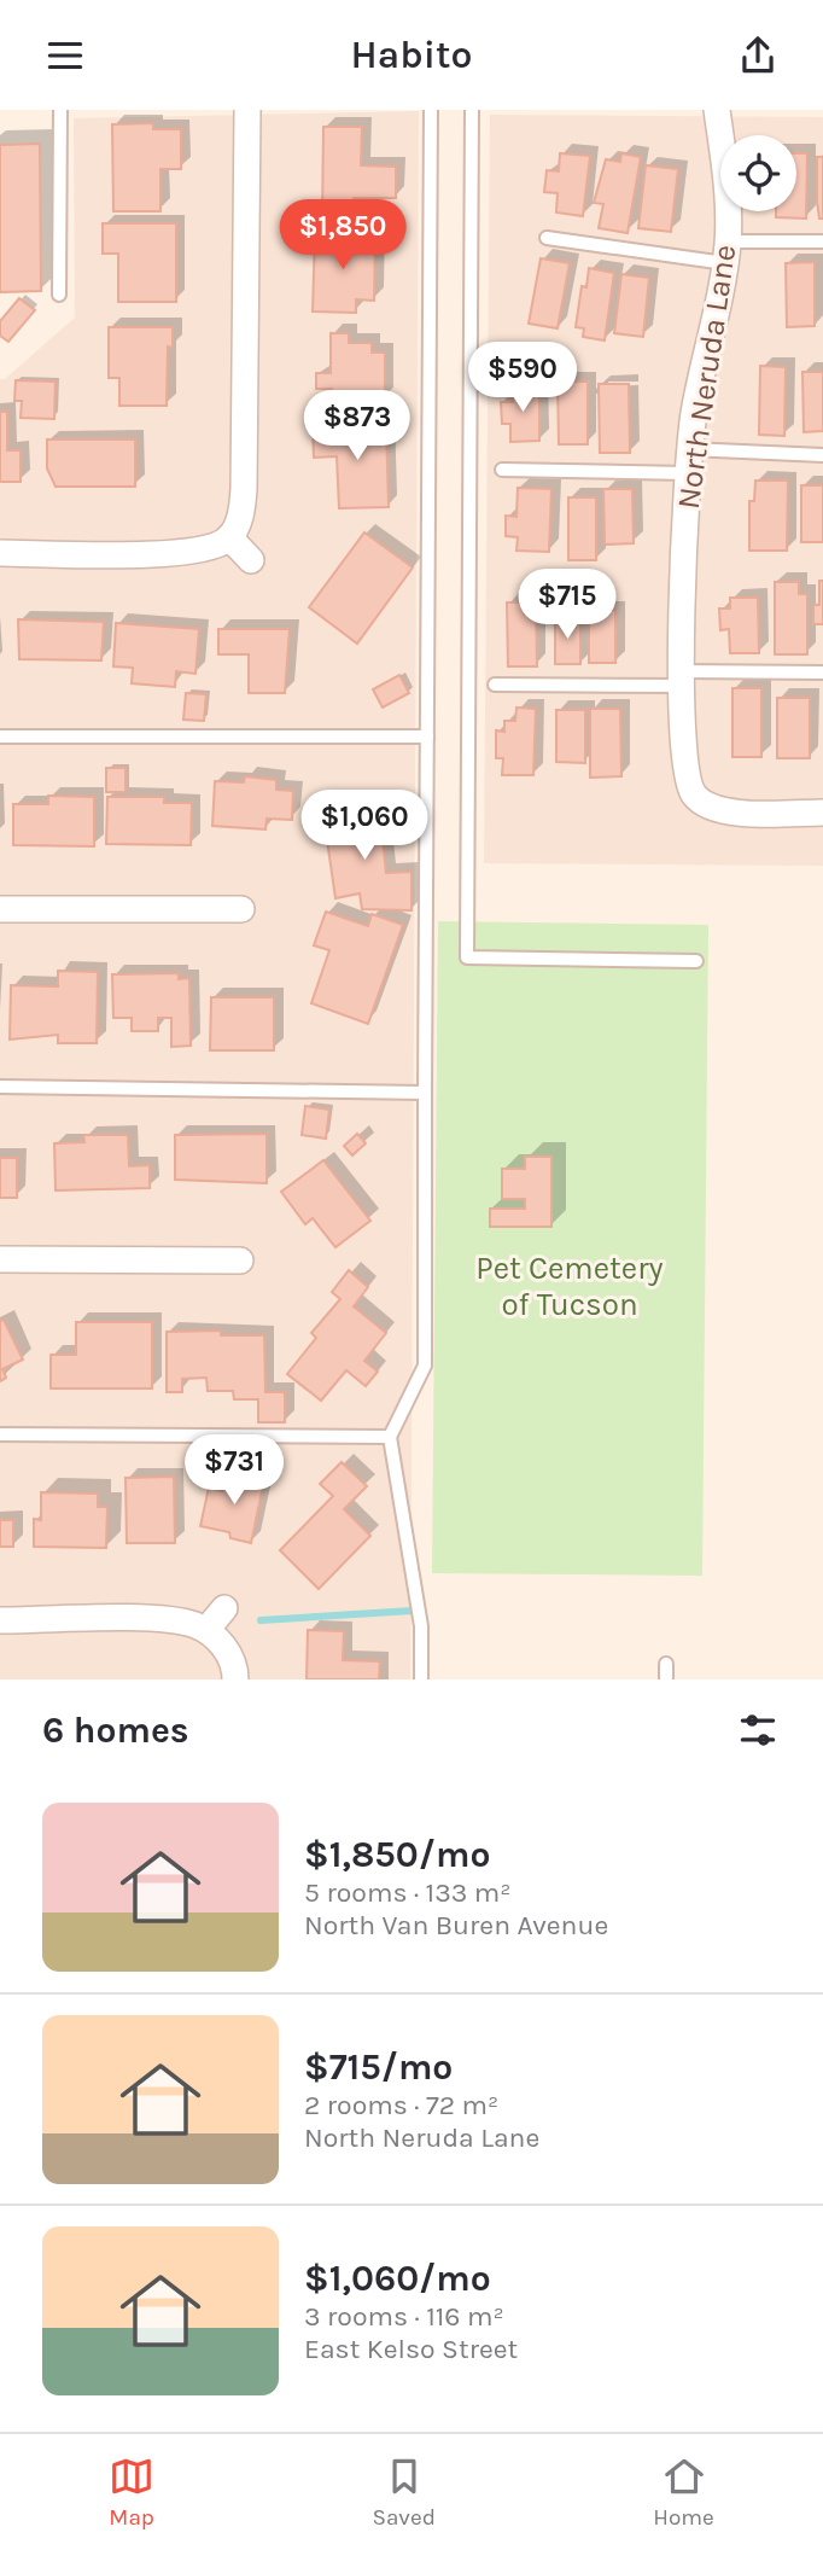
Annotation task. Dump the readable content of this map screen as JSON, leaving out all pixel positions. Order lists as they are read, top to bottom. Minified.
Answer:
{"streets":{"street":["North Neruda Lane"]},"parks":["Pet Cemetery of Tucson"],"page":{"header":"Habito","price":["$1,850","$590","$873","$715","$1,060","$731"],"heading":"6 homes","list":[{"name":"$1,850/mo","note":"5 rooms · 133 m² · North Van Buren Avenue"},{"name":"$715/mo","note":"2 rooms · 72 m² · North Neruda Lane"},{"name":"$1,060/mo","note":"3 rooms · 116 m² · East Kelso Street"}],"tabs":["Map","Saved","Home"]}}
